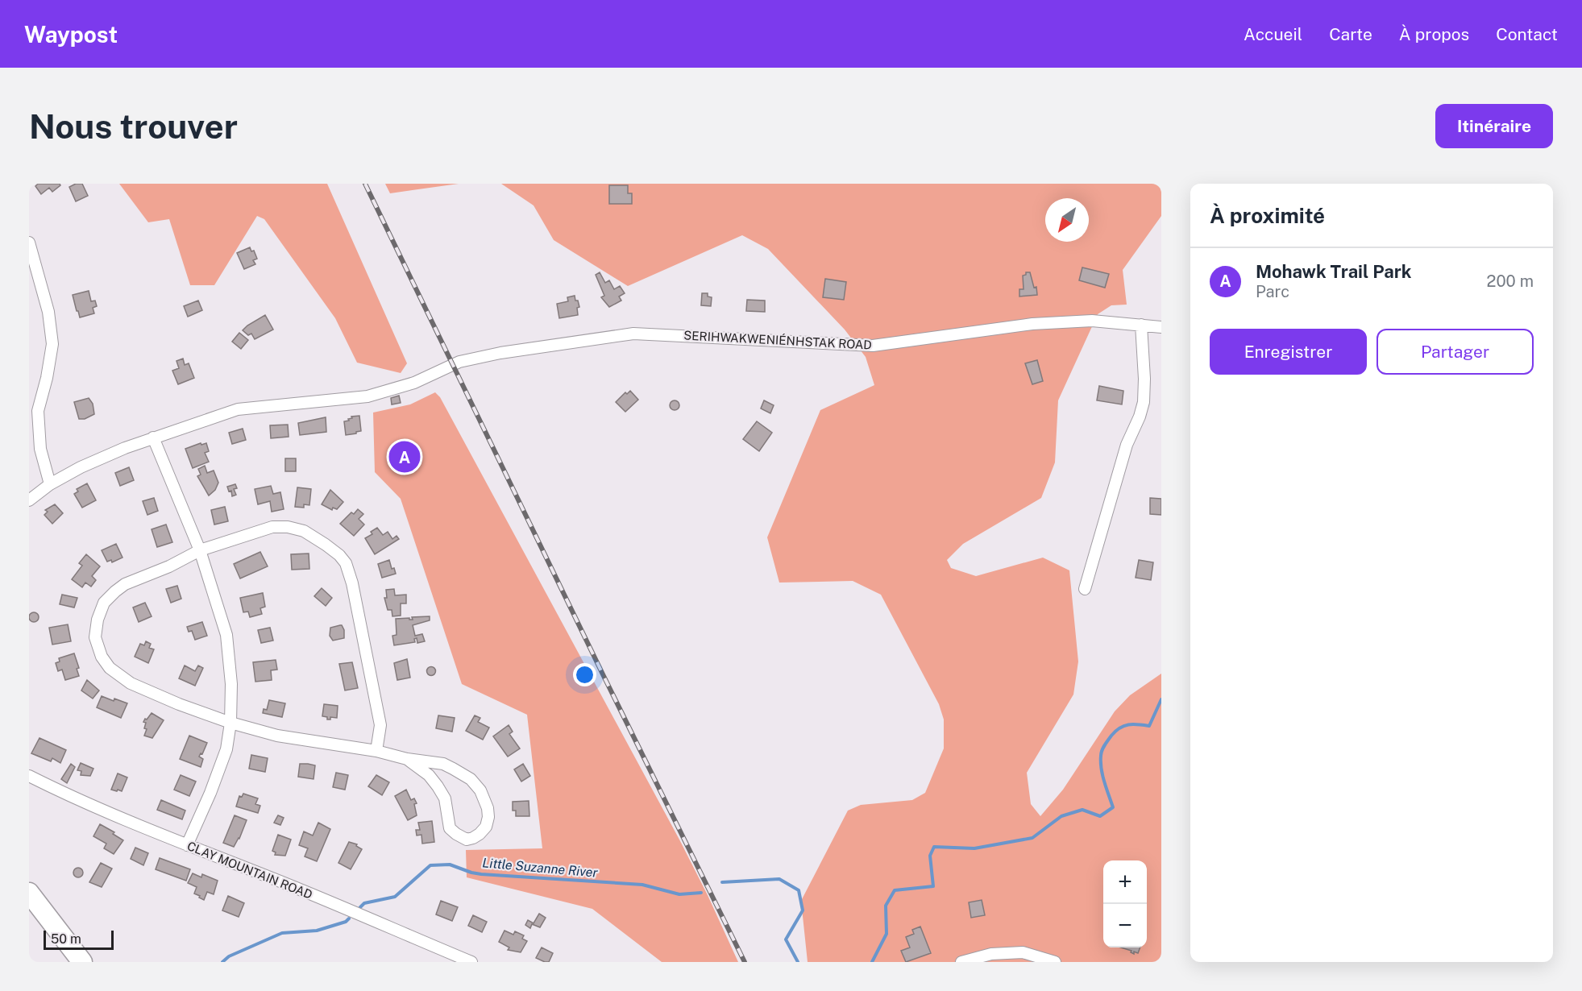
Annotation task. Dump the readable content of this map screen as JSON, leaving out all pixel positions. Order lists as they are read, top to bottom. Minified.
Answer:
{"streets":{"street":["SERIHWAKWENIÉNHSTAK ROAD","CLAY MOUNTAIN ROAD"]},"water":["Little Suzanne River"],"scale_bar":"50 m","north":"bottom left","page":{"header":"Waypost","nav":["Accueil","Carte","À propos","Contact"],"buttons":["Itinéraire",["Enregistrer","Partager"]],"title":"Nous trouver","heading":"À proximité","list":[{"mark":"A","name":"Mohawk Trail Park","note":"Parc","value":"200 m"}],"pins":"A","map_buttons":["+","−"],"scale":"50 m"}}
